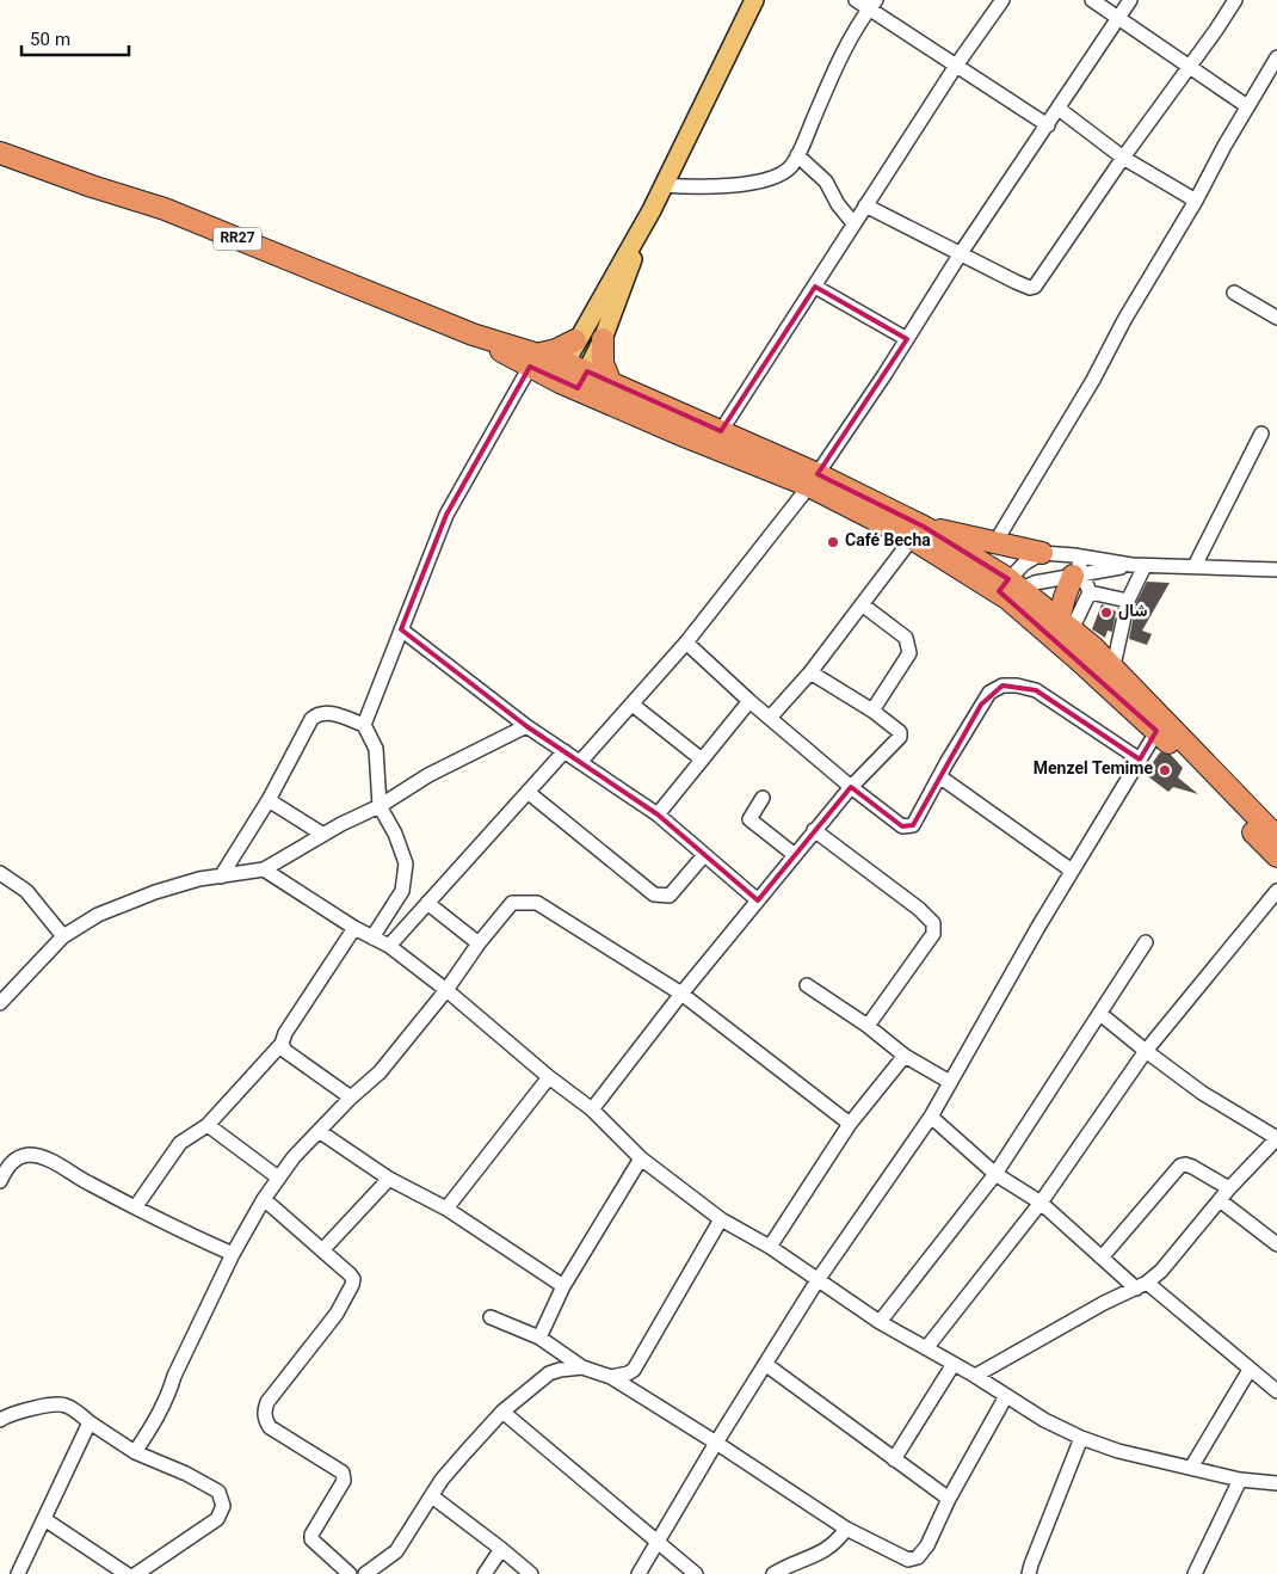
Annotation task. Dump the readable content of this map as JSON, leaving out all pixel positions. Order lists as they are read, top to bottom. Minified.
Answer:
{"streets":{"highway":["RR27"]},"places":["Café Becha","شال","Menzel Temime"],"scale_bar":"50 m"}
